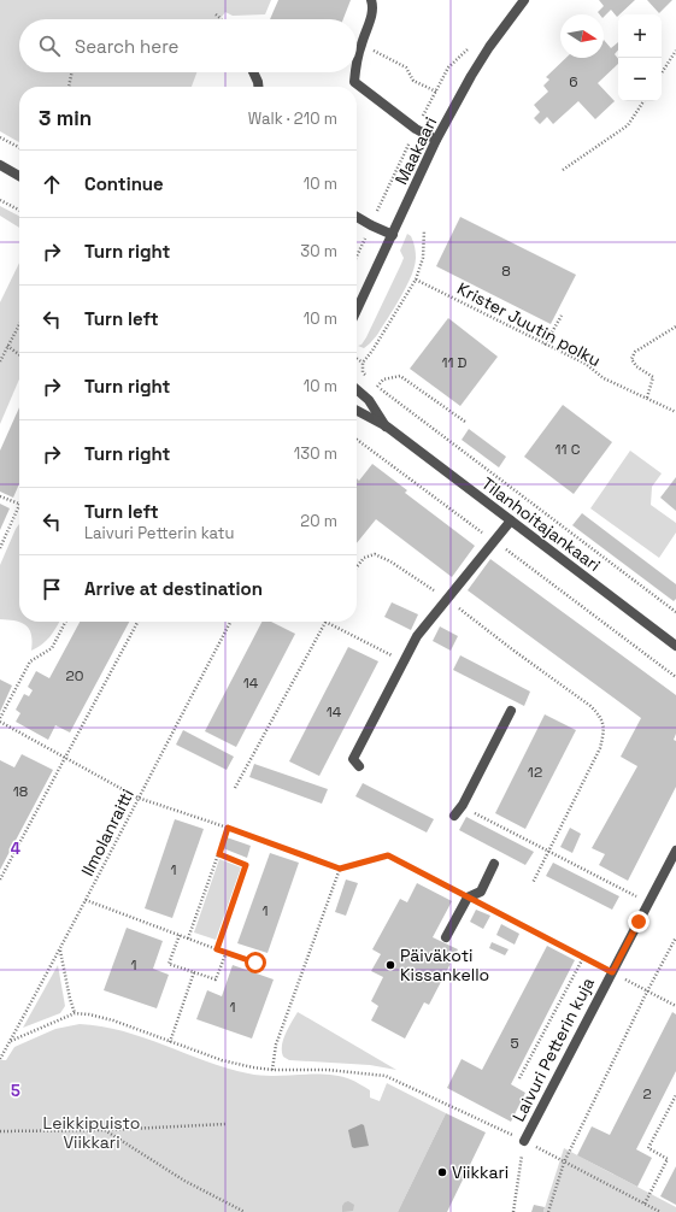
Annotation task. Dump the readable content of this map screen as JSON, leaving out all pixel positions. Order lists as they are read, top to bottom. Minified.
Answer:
{"streets":{"street":["Maakaari","Tilanhoitajankaari","Laivuri Petterin kuja"],"path":["Krister Juutin polku","Ilmolanraitti"]},"parks":["Leikkipuisto Viikkari"],"places":["Päiväkoti Kissankello","Viikkari"],"house_numbers":["6","8","11 D","11 C","20","14","14","12","18","1","1","1","1","5","2"],"north":"right","page":{"map_buttons":["+","−"],"search":"Search here","heading":["3 min","Walk · 210 m"],"list":[["Continue","10 m"],["Turn right","30 m"],["Turn left","10 m"],["Turn right","10 m"],["Turn right","130 m"],["Turn left","Laivuri Petterin katu","20 m"],"Arrive at destination"]},"grid":{"rows":["4","5"]}}
